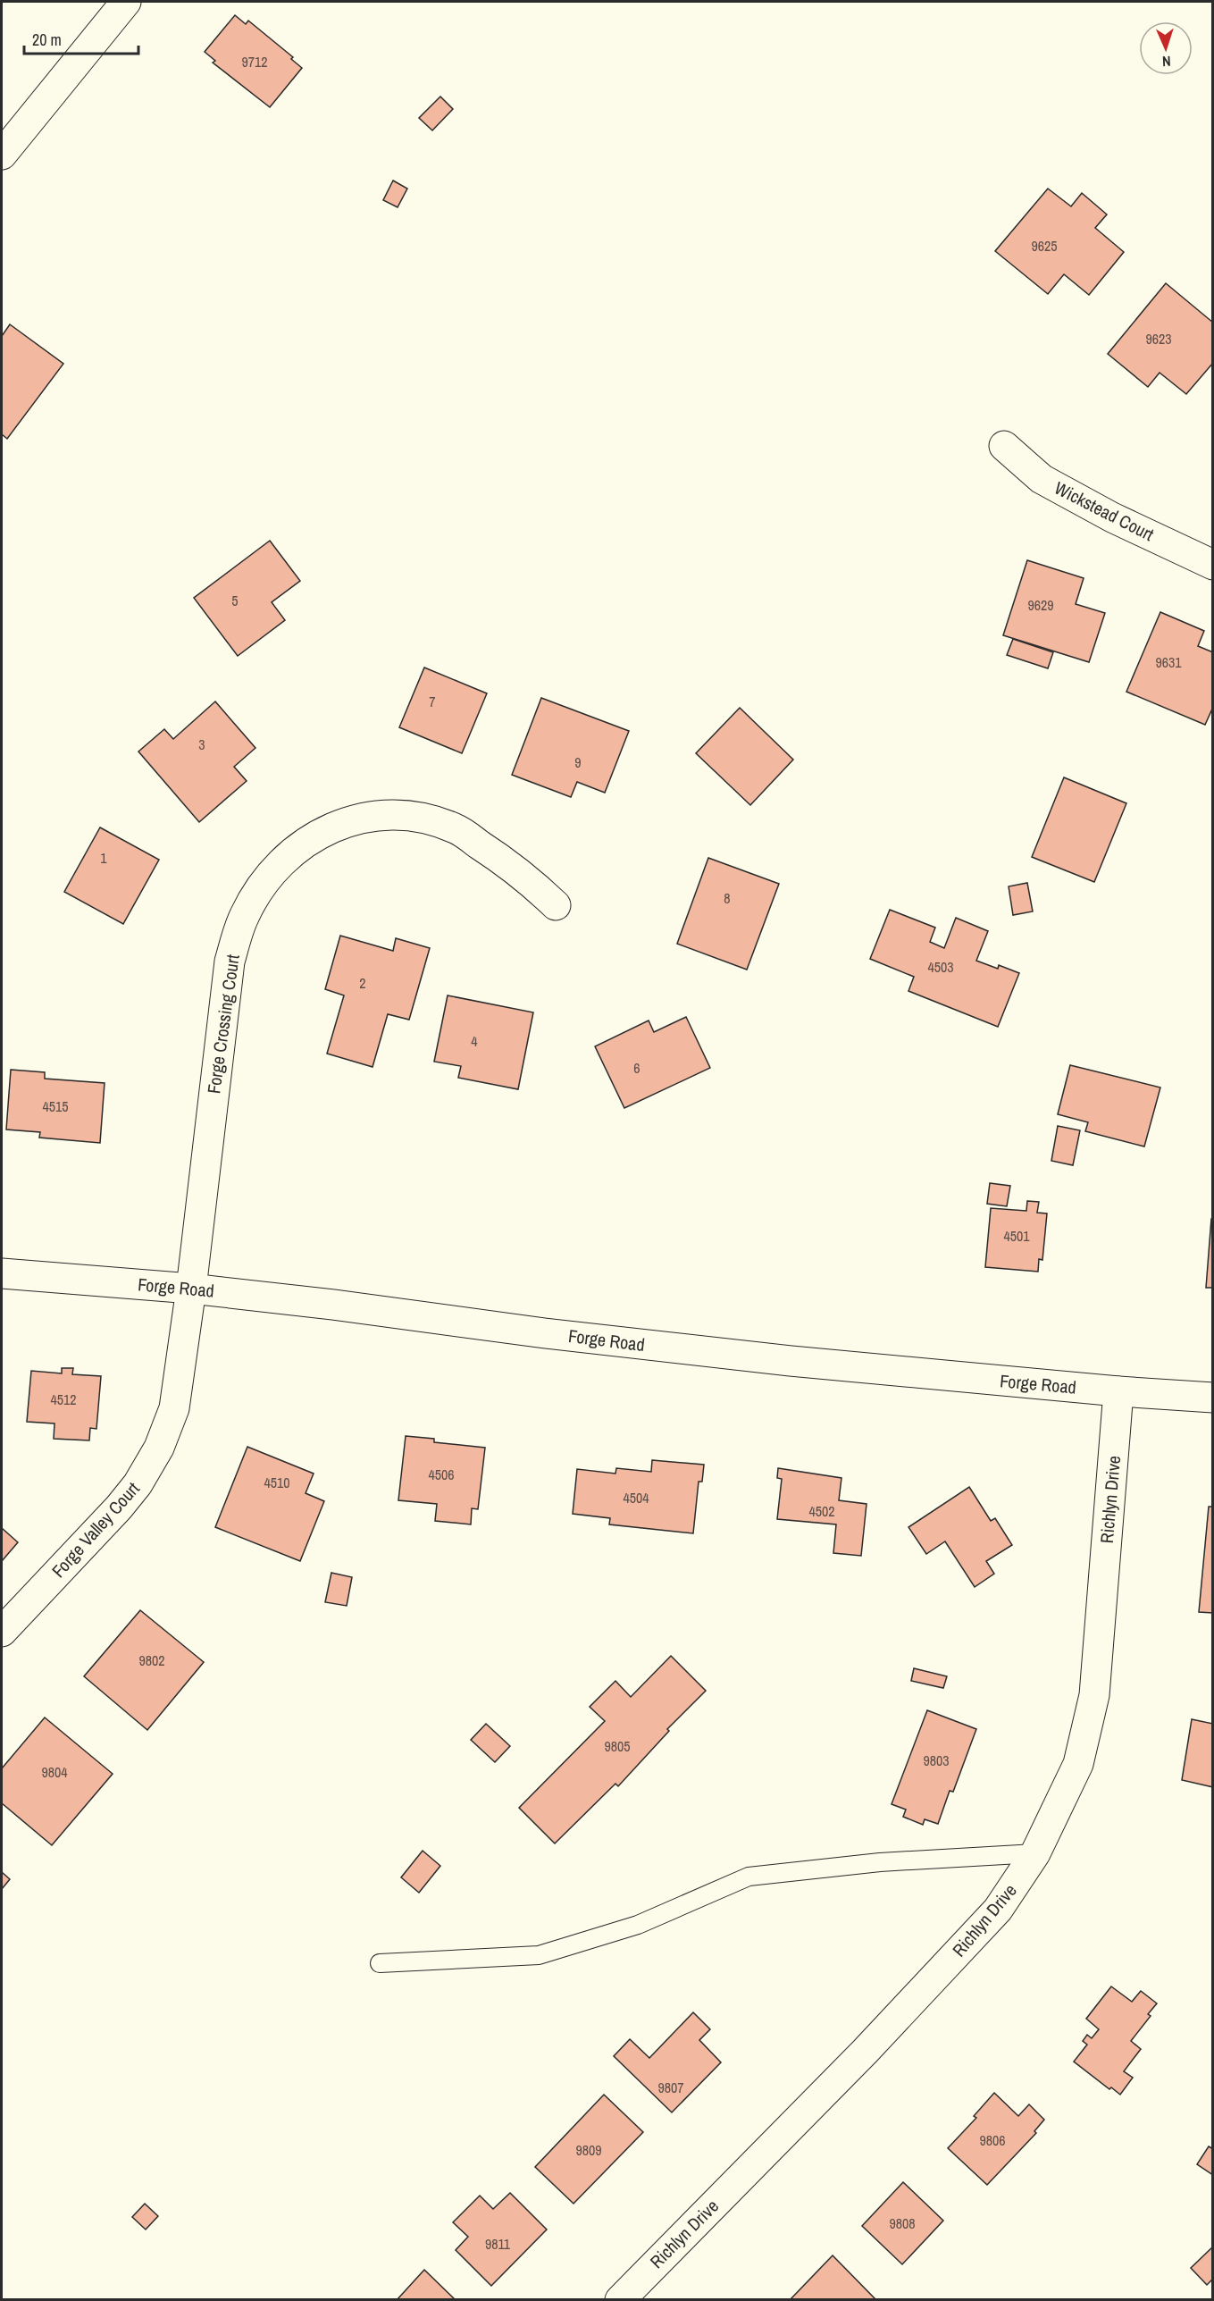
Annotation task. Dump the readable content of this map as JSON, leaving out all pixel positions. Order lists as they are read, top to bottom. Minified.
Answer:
{"streets":{"street":["Wickstead Court","Forge Crossing Court","Forge Road","Richlyn Drive","Forge Valley Court"]},"crossings":[["Forge Crossing Court","Forge Road"],["Forge Crossing Court","Forge Valley Court"],["Forge Road","Richlyn Drive"],["Forge Road","Forge Valley Court"]],"house_numbers":["9712","9625","9623","5","9629","9631","7","3","9","1","8","4503","2","4","6","4515","4501","4512","4506","4510","4504","4502","9802","9805","9803","9804","9807","9806","9809","9808","9811"],"scale_bar":"20 m","north":"bottom"}
